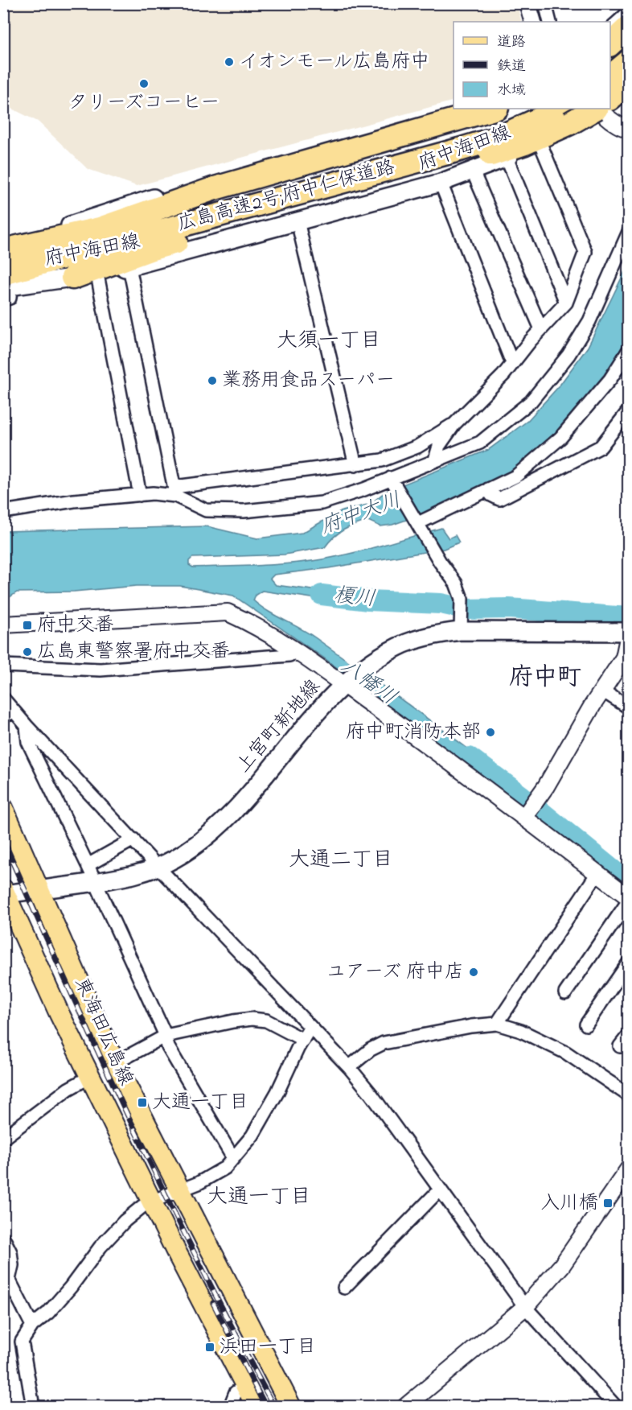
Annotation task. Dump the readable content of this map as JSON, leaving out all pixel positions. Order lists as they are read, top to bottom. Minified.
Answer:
{"streets":{"highway":["広島高速2号;府中仁保道路"],"main road":["府中海田線","上宮町新地線","東海田広島線"]},"crossings":[["府中海田線","広島高速2号;府中仁保道路"],["上宮町新地線","東海田広島線"]],"districts":["大須一丁目","府中町","大通二丁目","大通一丁目"],"water":["府中大川","榎川","八幡川"],"places":{"other":["イオンモール広島府中","タリーズコーヒー","業務用食品スーパー","広島東警察署府中交番","府中町消防本部","ユアーズ 府中店"],"transit":["府中交番","大通一丁目","入川橋","浜田一丁目"]},"legend":["道路","鉄道","水域"]}
